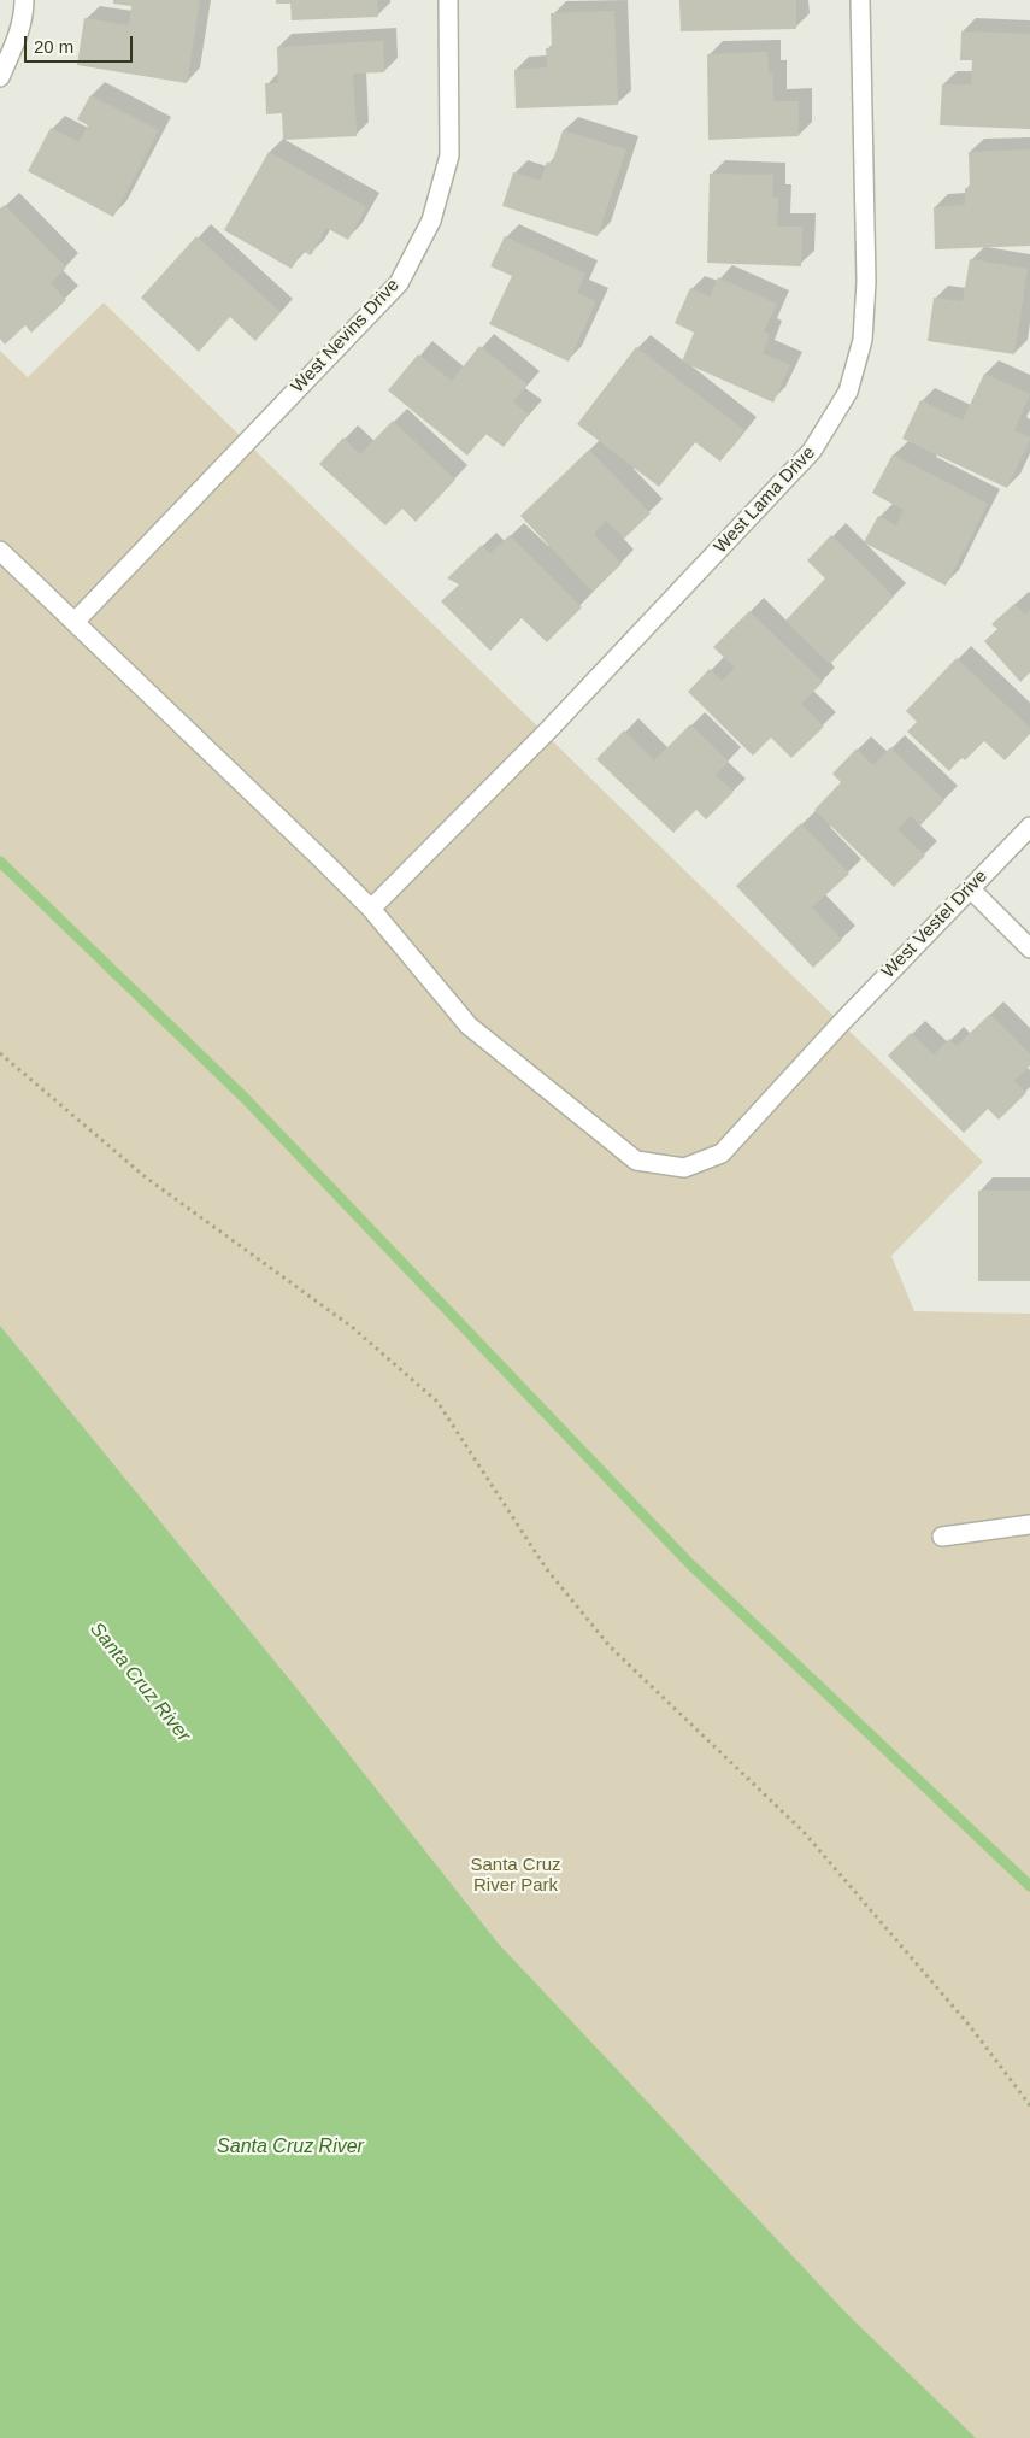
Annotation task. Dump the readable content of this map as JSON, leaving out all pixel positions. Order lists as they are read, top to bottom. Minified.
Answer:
{"streets":{"street":["West Nevins Drive","West Lama Drive","West Vestel Drive"]},"crossings":[["West Nevins Drive","West Vestel Drive"],["West Lama Drive","West Vestel Drive"]],"water":["Santa Cruz River"],"parks":["Santa Cruz River Park"],"scale_bar":"20 m"}
